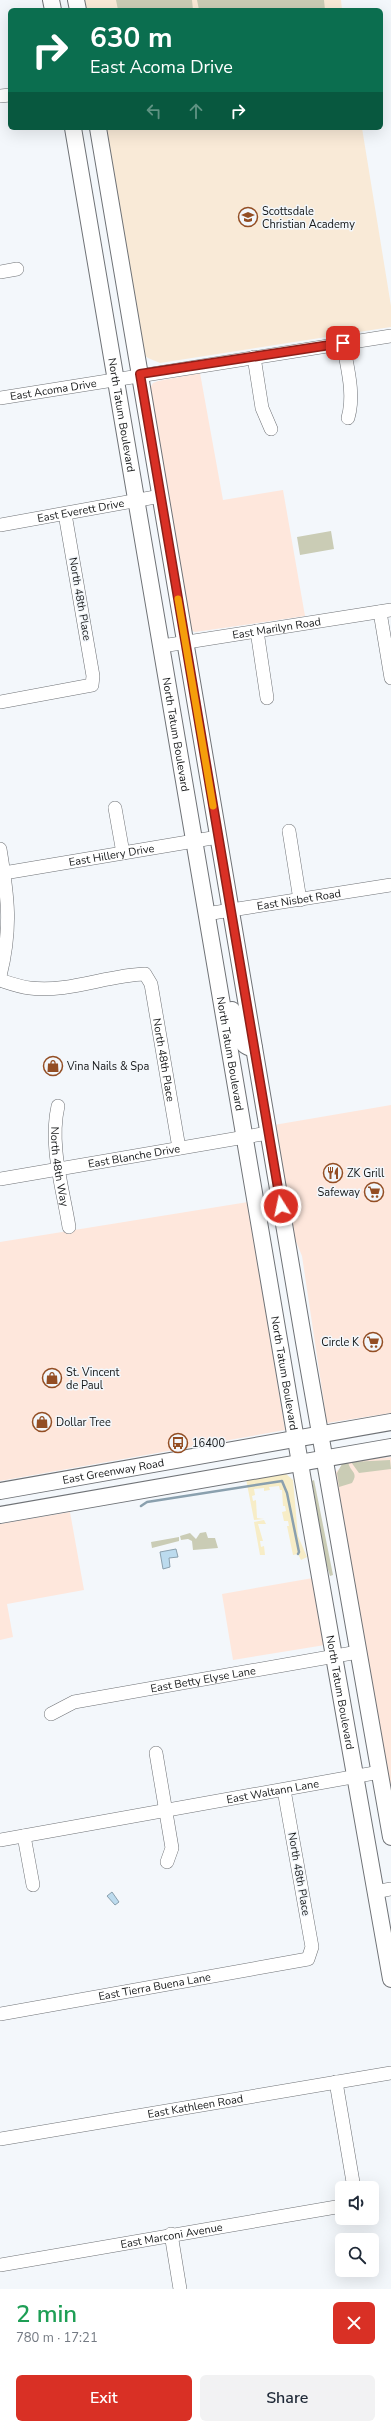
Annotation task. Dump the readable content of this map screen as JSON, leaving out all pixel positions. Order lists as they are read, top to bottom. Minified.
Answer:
{"streets":{"main road":["North Tatum Boulevard","East Greenway Road"],"street":["East Acoma Drive","East Everett Drive","North 48th Place","East Marilyn Road","East Hillery Drive","East Nisbet Road","East Blanche Drive","North 48th Way","East Betty Elyse Lane","East Waltann Lane","East Tierra Buena Lane","East Kathleen Road","East Marconi Avenue"]},"crossings":[["East Acoma Drive","North Tatum Boulevard"],["North Tatum Boulevard","East Everett Drive"],["North Tatum Boulevard","East Marilyn Road"],["North Tatum Boulevard","East Hillery Drive"],["North Tatum Boulevard","East Nisbet Road"],["North Tatum Boulevard","East Blanche Drive"],["North Tatum Boulevard","East Greenway Road"],["North Tatum Boulevard","East Betty Elyse Lane"],["North Tatum Boulevard","East Waltann Lane"],["East Everett Drive","North 48th Place"],["North 48th Place","East Blanche Drive"],["North 48th Place","East Waltann Lane"],["North 48th Place","East Tierra Buena Lane"],["East Blanche Drive","North 48th Way"]],"places":{"school or university":["Scottsdale Christian Academy"],"shop":["Vina Nails & Spa","St. Vincent de Paul","Dollar Tree"],"restaurant":["ZK Grill"],"supermarket":["Safeway","Circle K"],"bus stop":["16400"]},"page":{"turn":["630 m","East Acoma Drive"],"heading":["2 min","780 m · 17:21"],"buttons":["Exit","Share"]}}
